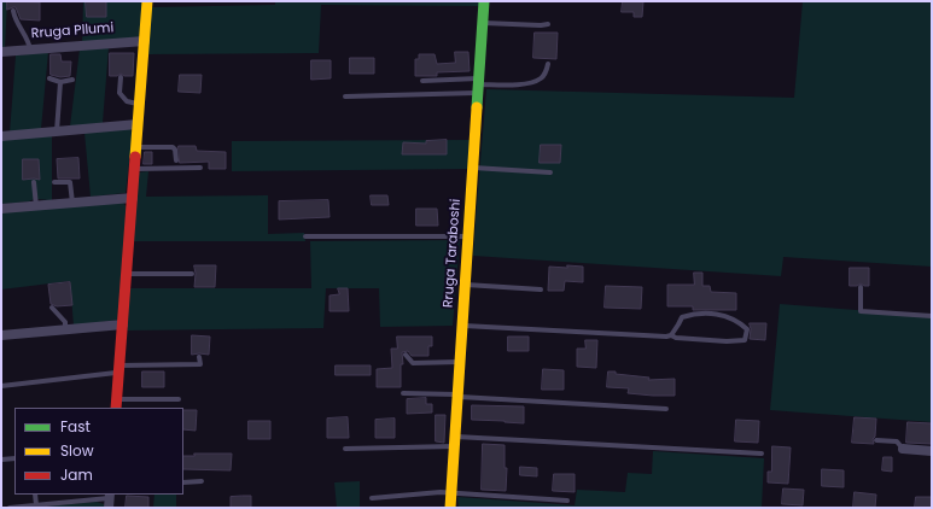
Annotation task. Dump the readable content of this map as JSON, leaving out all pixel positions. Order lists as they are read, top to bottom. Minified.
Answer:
{"streets":{"street":["Rruga Pllumi","Rruga Taraboshi"]},"legend":["Fast","Slow","Jam"]}
